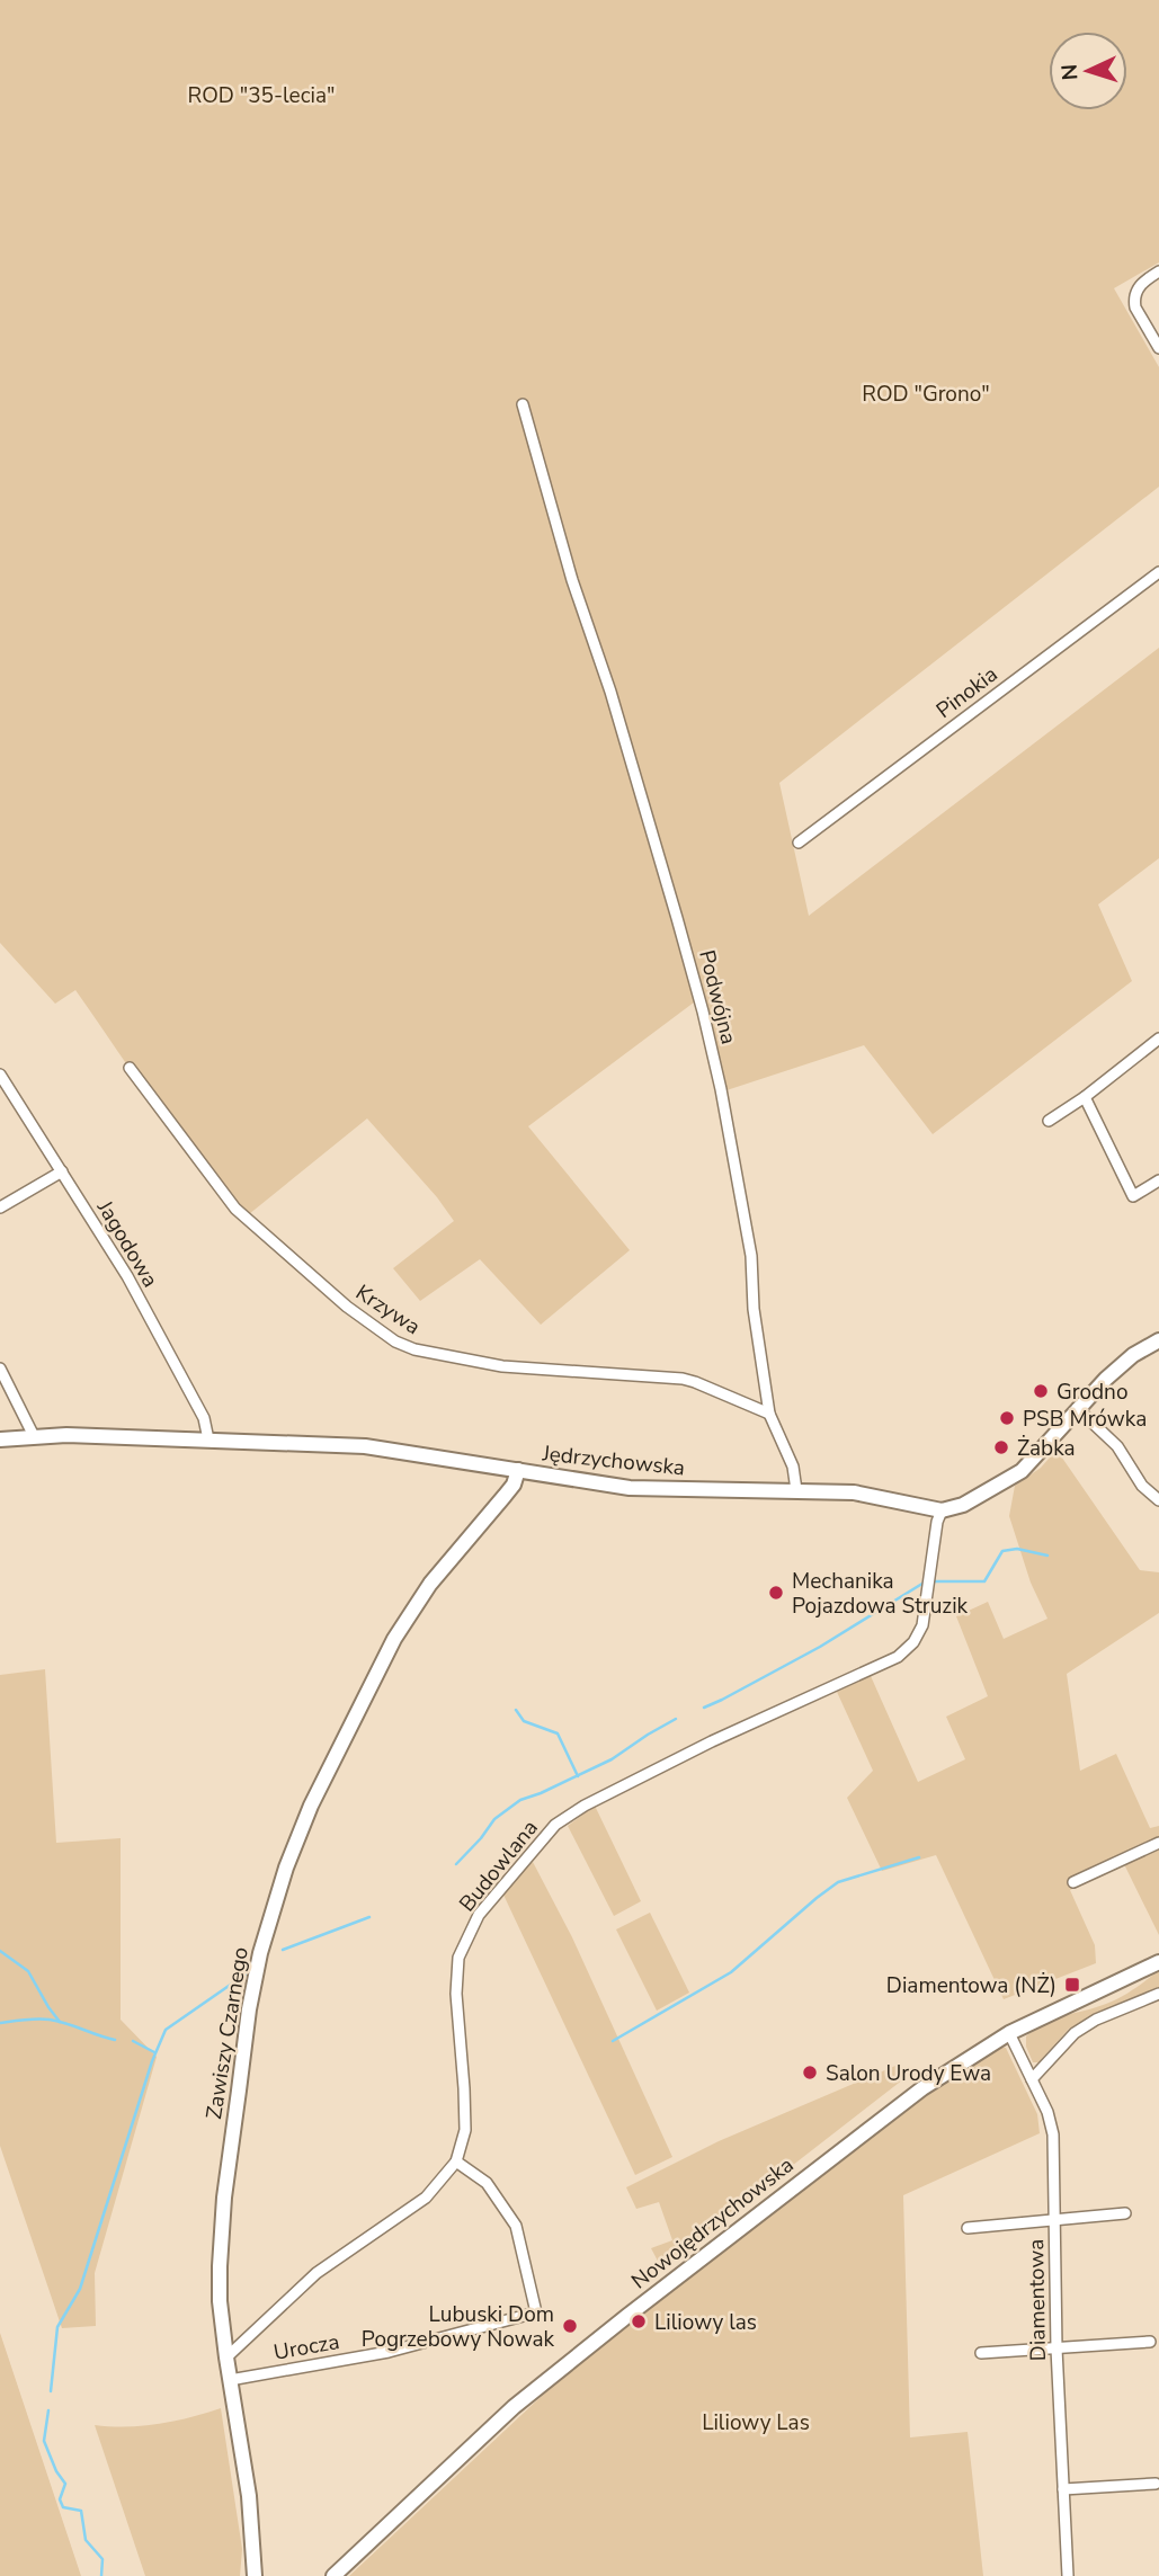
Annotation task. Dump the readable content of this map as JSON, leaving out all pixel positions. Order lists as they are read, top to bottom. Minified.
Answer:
{"streets":{"street":["Pinokia","Podwójna","Jagodowa","Krzywa","Jędrzychowska","Budowlana","Zawiszy Czarnego","Nowojędrzychowska","Diamentowa","Urocza"]},"crossings":[["Podwójna","Krzywa"],["Podwójna","Jędrzychowska"],["Jagodowa","Jędrzychowska"],["Jędrzychowska","Budowlana"],["Jędrzychowska","Zawiszy Czarnego"],["Budowlana","Zawiszy Czarnego"],["Budowlana","Urocza"],["Zawiszy Czarnego","Urocza"],["Nowojędrzychowska","Diamentowa"]],"parks":["ROD \"35-lecia\"","ROD \"Grono\"","Liliowy Las"],"places":{"other":["Grodno","PSB Mrówka","Żabka","Mechanika Pojazdowa Struzik","Salon Urody Ewa","Liliowy las","Lubuski Dom Pogrzebowy Nowak"],"transit":["Diamentowa (NŻ)"]},"north":"left"}
